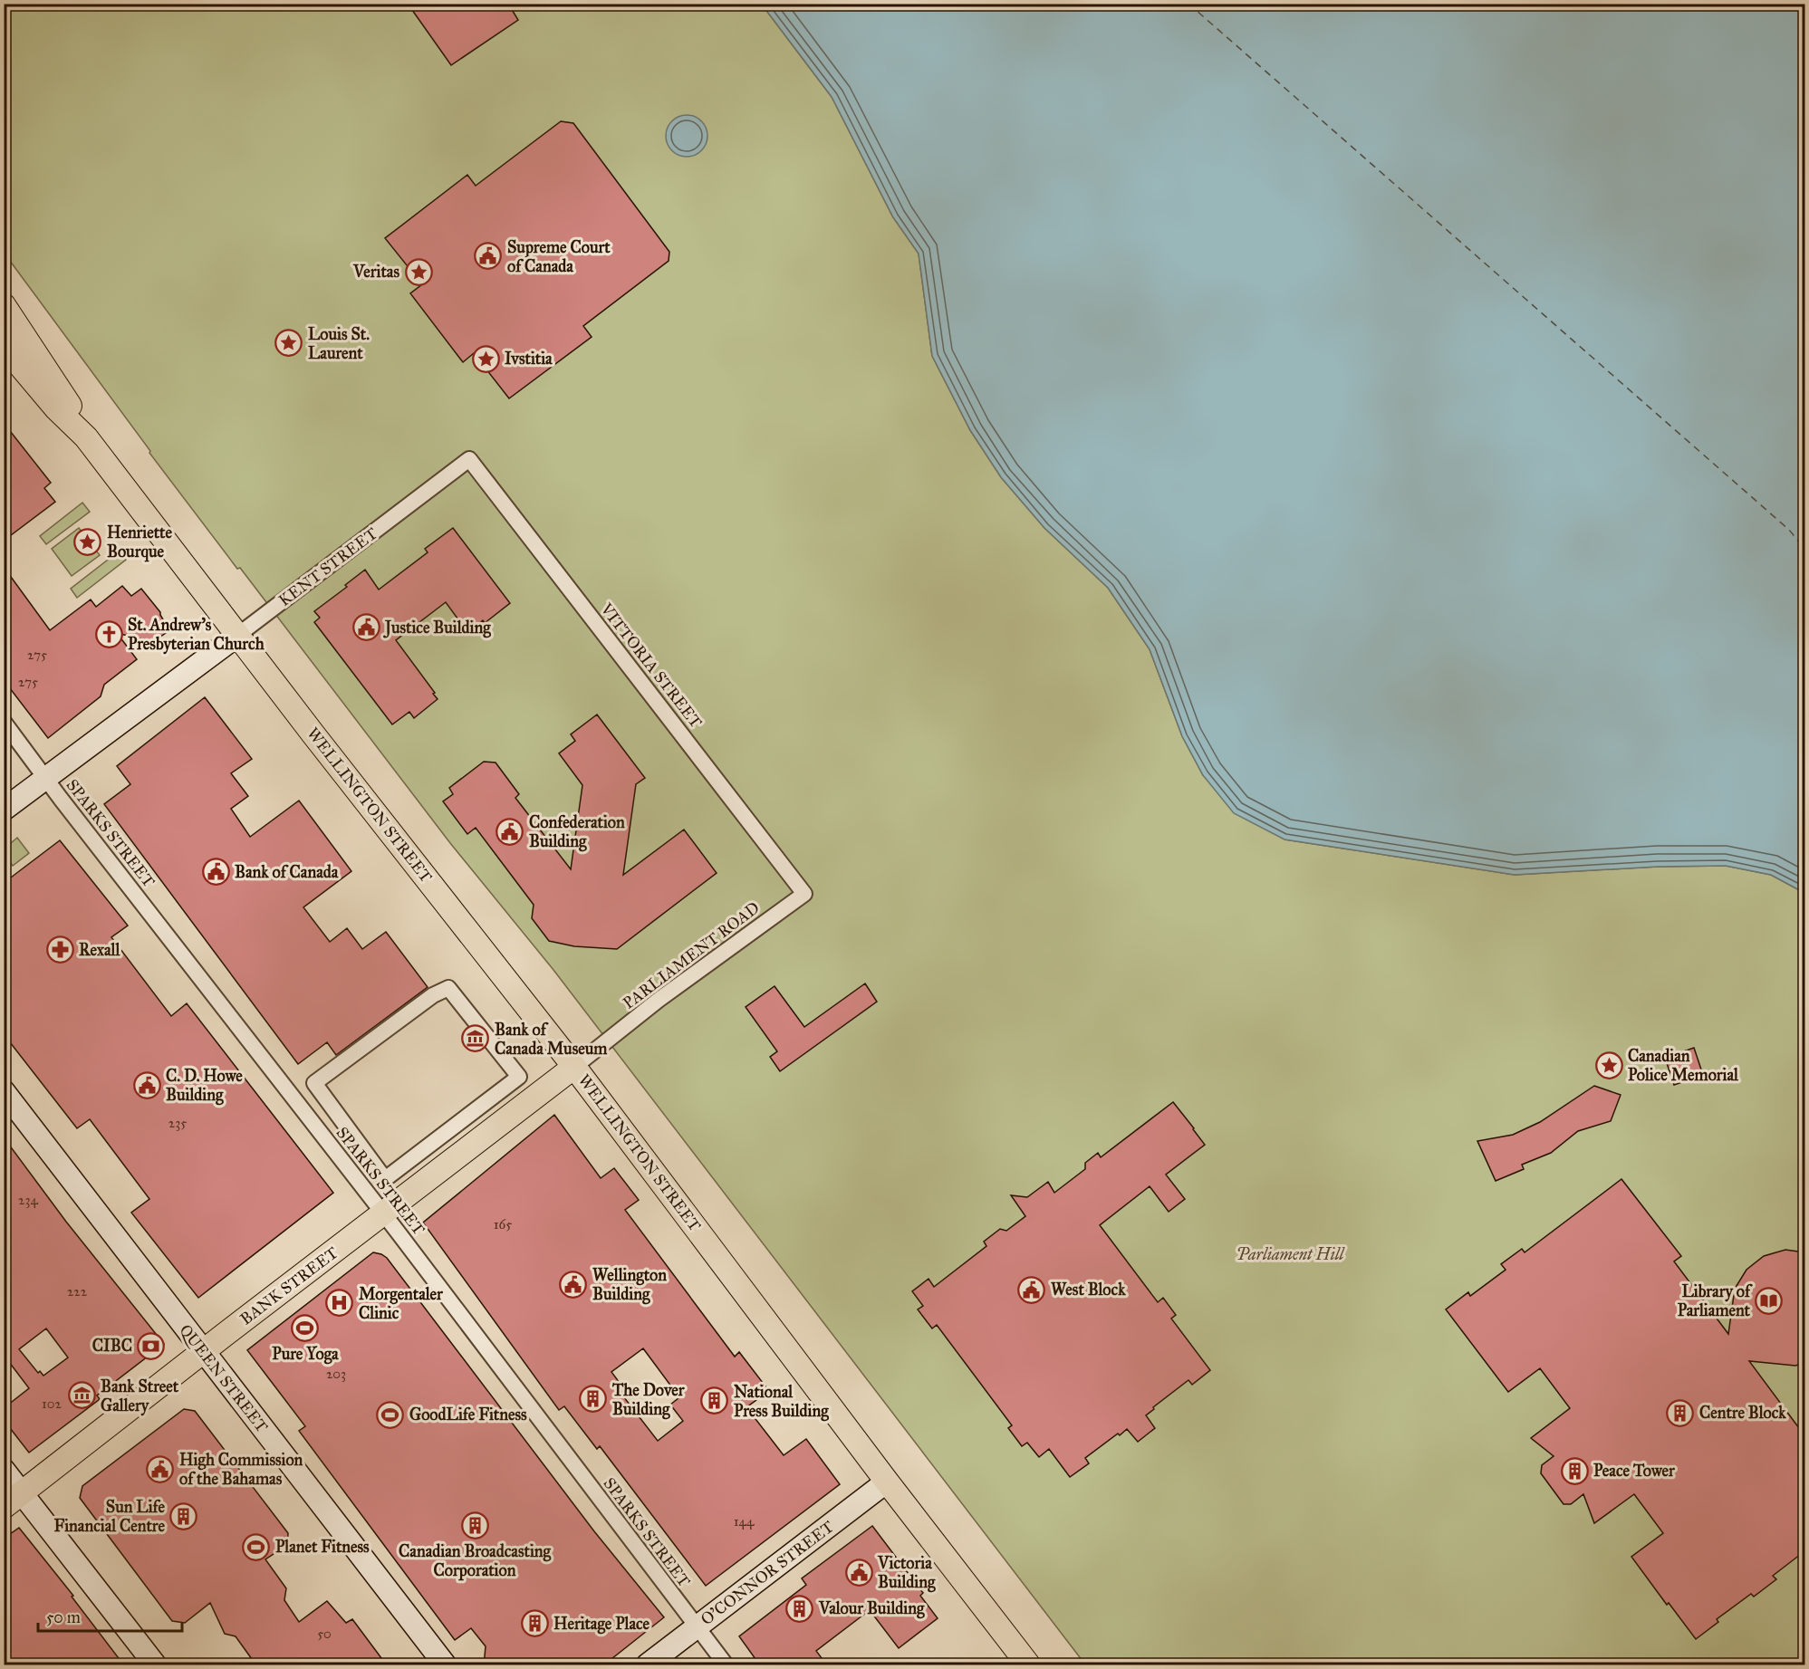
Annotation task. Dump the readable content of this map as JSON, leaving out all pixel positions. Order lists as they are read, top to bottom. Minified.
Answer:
{"streets":{"main road":["KENT STREET","WELLINGTON STREET","BANK STREET","QUEEN STREET","O'CONNOR STREET"],"street":["VITTORIA STREET","SPARKS STREET","PARLIAMENT ROAD"]},"crossings":[["KENT STREET","VITTORIA STREET"],["KENT STREET","WELLINGTON STREET"],["KENT STREET","SPARKS STREET"],["VITTORIA STREET","PARLIAMENT ROAD"],["WELLINGTON STREET","PARLIAMENT ROAD"],["WELLINGTON STREET","BANK STREET"],["WELLINGTON STREET","O'CONNOR STREET"],["SPARKS STREET","BANK STREET"],["SPARKS STREET","O'CONNOR STREET"],["PARLIAMENT ROAD","BANK STREET"],["BANK STREET","QUEEN STREET"]],"parks":["Parliament Hill"],"places":{"public building":["Supreme Court of Canada","Justice Building","Confederation Building","Bank of Canada","C. D. Howe Building","Wellington Building","West Block","High Commission of the Bahamas","Victoria Building"],"place":["Veritas","Louis St. Laurent","Ivstitia","Henriette Bourque","Canadian Police Memorial"],"church":["St. Andrew's Presbyterian Church"],"pharmacy":["Rexall"],"museum":["Bank of Canada Museum","Bank Street Gallery"],"library":["Library of Parliament"],"hospital":["Morgentaler Clinic"],"sports":["Pure Yoga","GoodLife Fitness","Planet Fitness"],"bank":["CIBC"],"building":["The Dover Building","National Press Building","Centre Block","Peace Tower","Sun Life Financial Centre","Canadian Broadcasting Corporation","Valour Building","Heritage Place"]},"house_numbers":["275","275","235","234","165","222","203","102","144","50"],"scale_bar":"50 m"}
